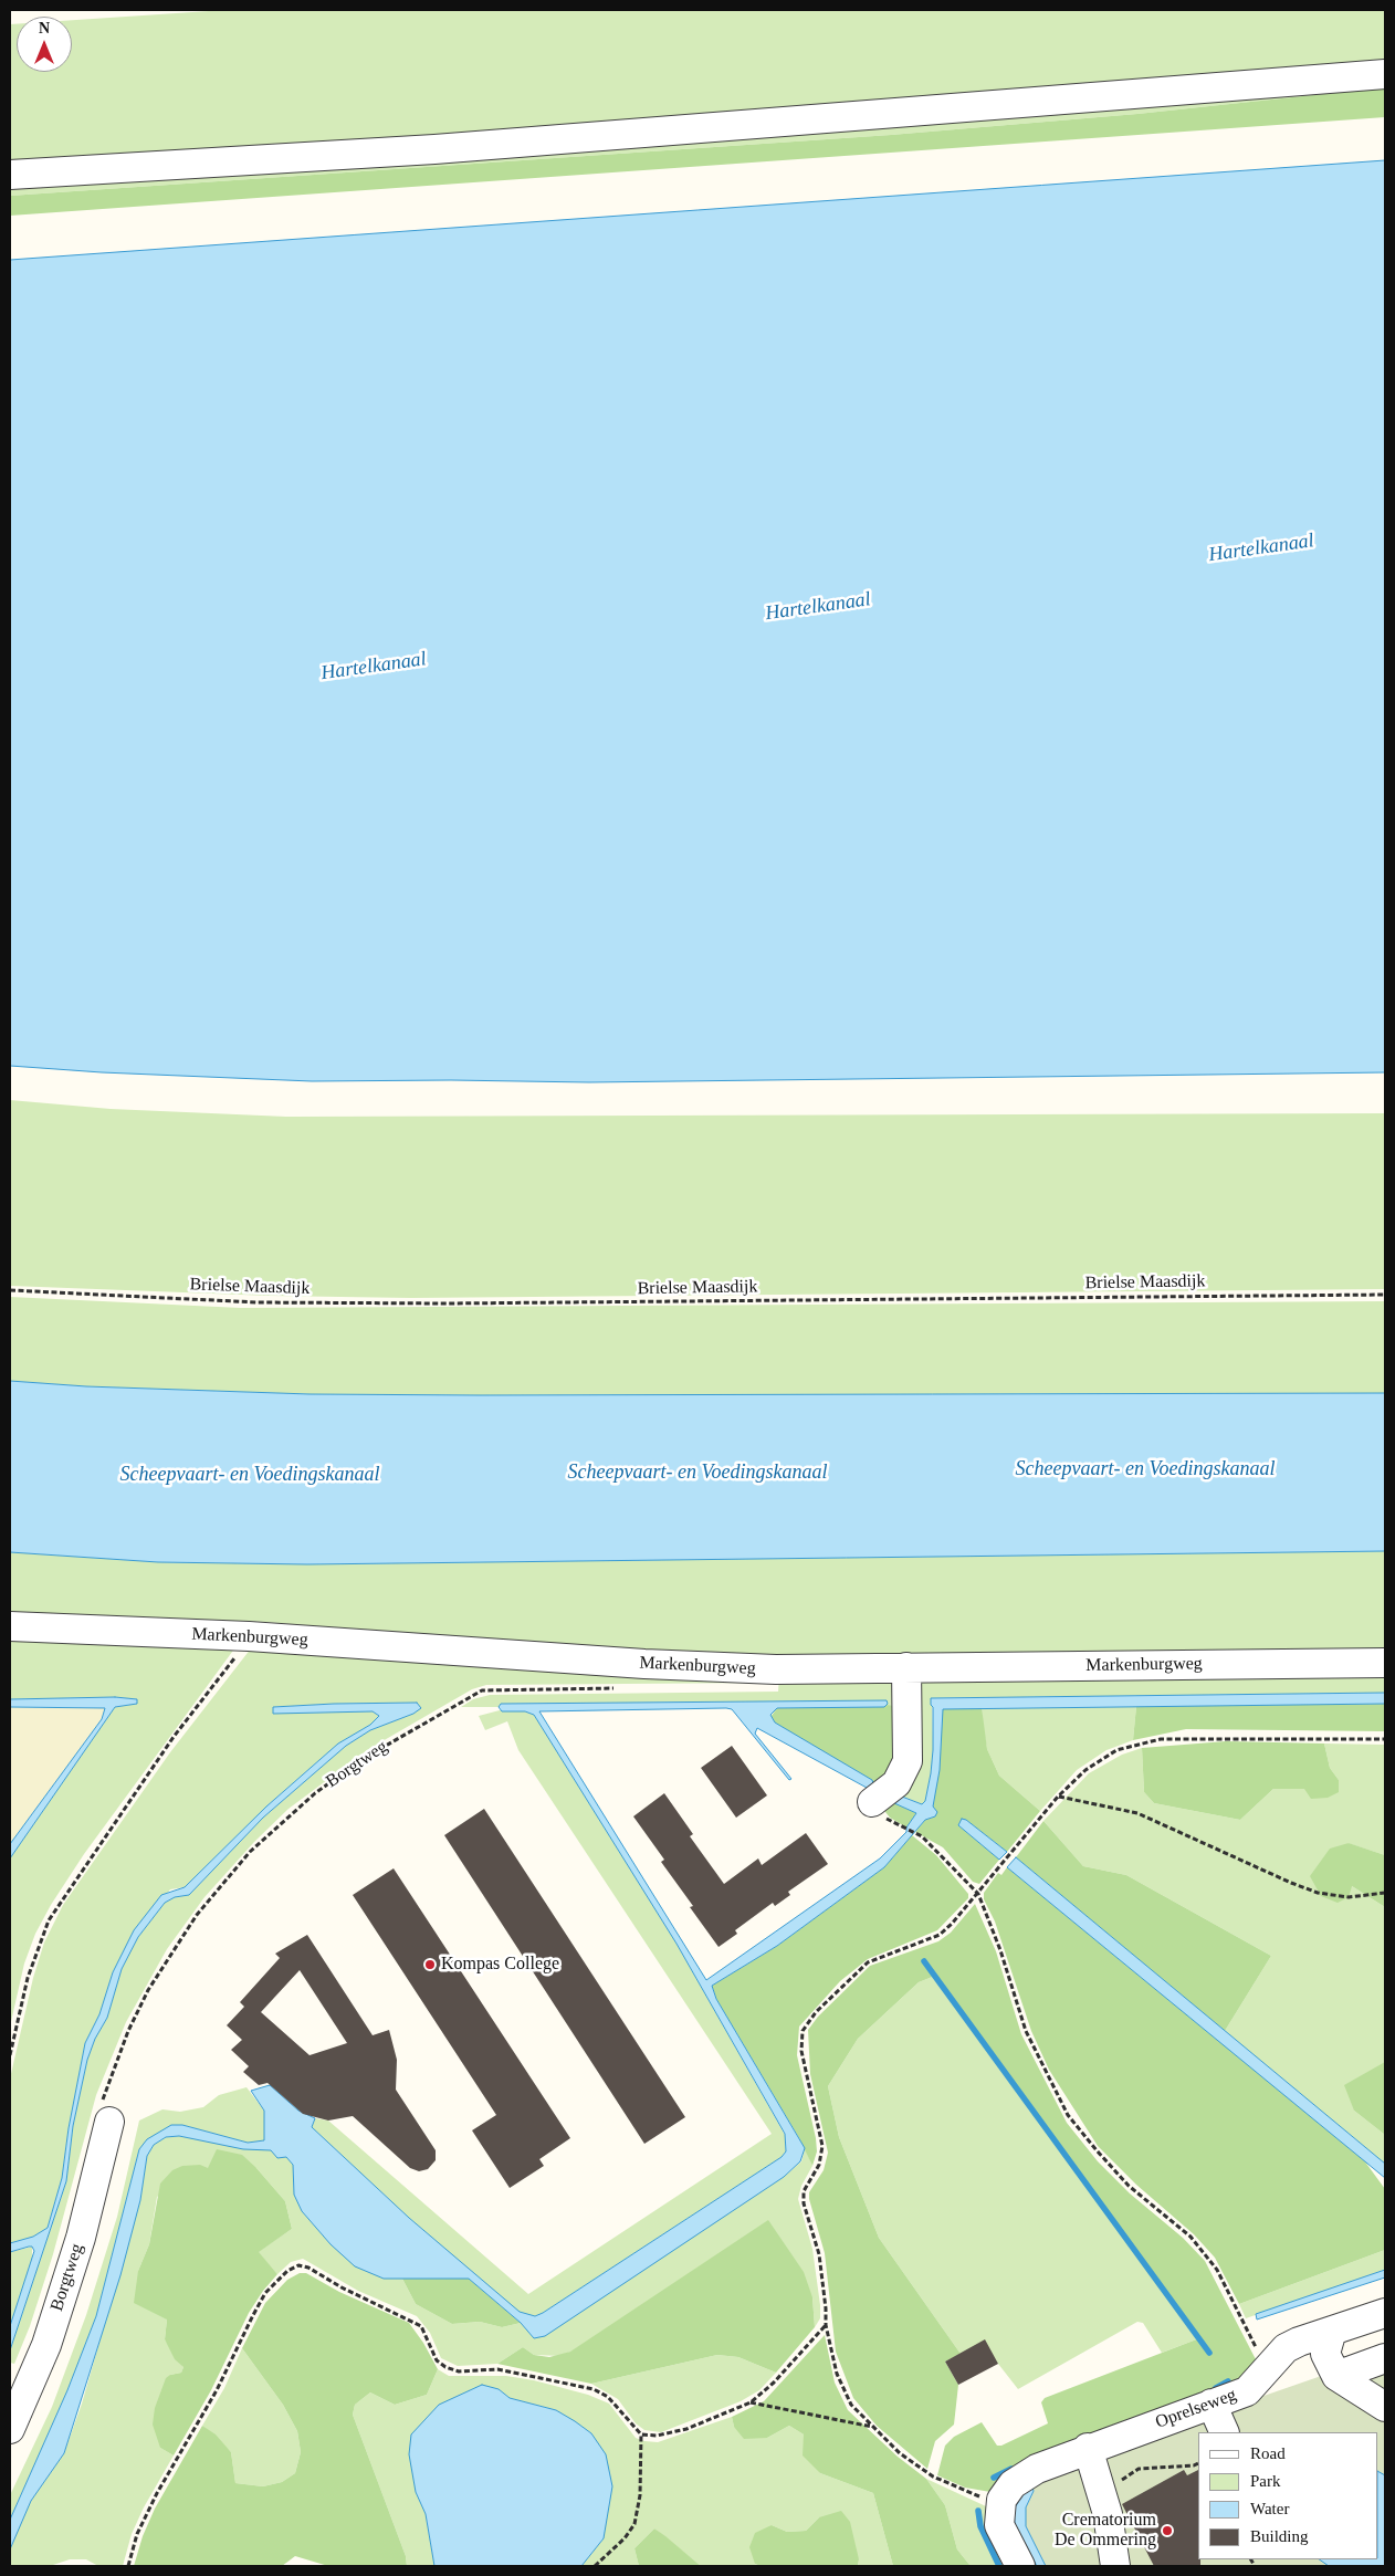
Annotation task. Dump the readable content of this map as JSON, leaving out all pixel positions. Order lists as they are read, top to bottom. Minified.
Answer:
{"streets":{"street":["Markenburgweg","Borgtweg","Oprelseweg"],"path":["Brielse Maasdijk"]},"water":["Hartelkanaal","Scheepvaart- en Voedingskanaal"],"places":["Kompas College","Crematorium De Ommering"],"legend":["Road","Park","Water","Building"],"north":"top"}
